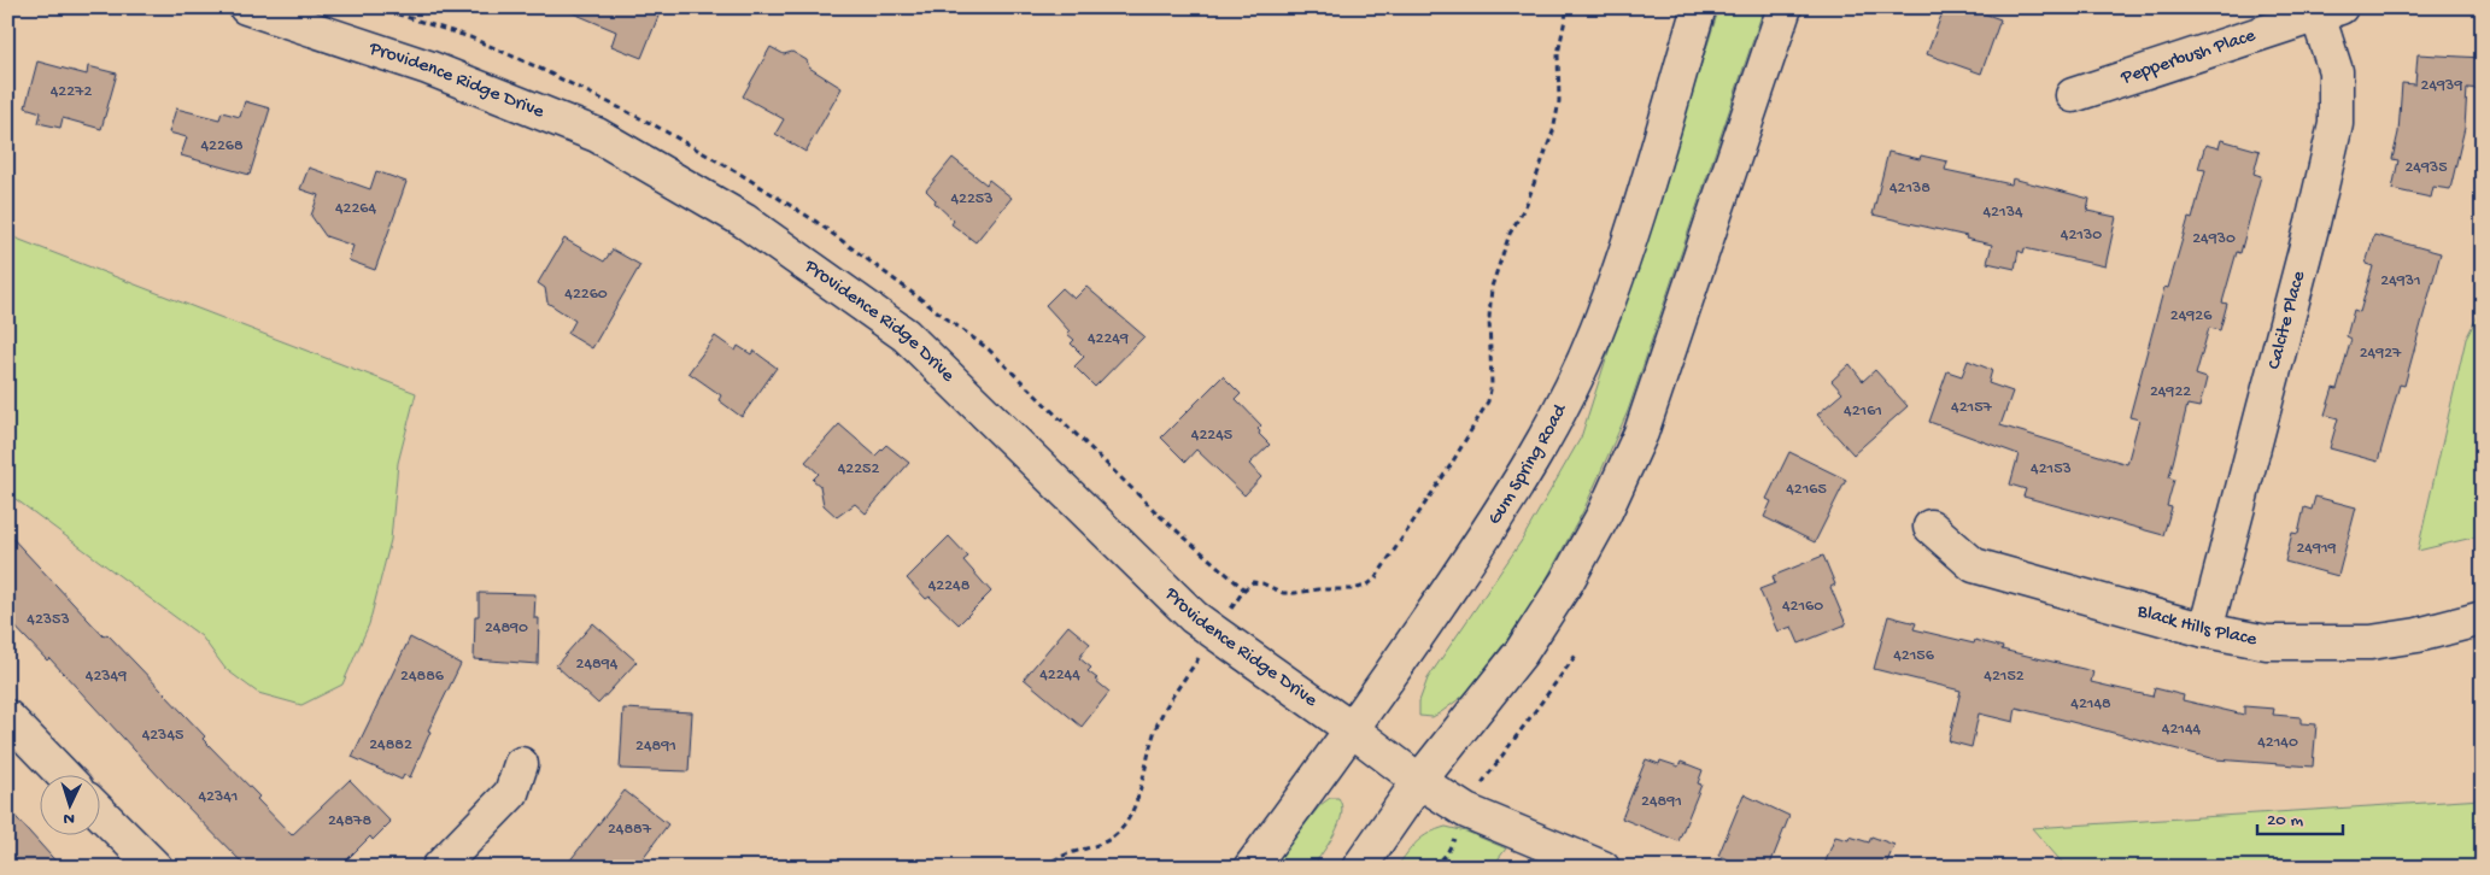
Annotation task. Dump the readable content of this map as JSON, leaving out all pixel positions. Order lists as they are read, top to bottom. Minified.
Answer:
{"streets":{"street":["Pepperbush Place","Providence Ridge Drive","Calcite Place","Gum Spring Road","Black Hills Place"]},"crossings":[["Pepperbush Place","Calcite Place"],["Providence Ridge Drive","Gum Spring Road"],["Calcite Place","Black Hills Place"]],"house_numbers":["24939","42272","42268","24935","42138","42253","42264","42134","42130","24930","24931","42260","24926","42249","24927","24922","42157","42161","42245","42252","42153","42165","24919","42248","42160","42353","24890","42156","24894","42244","42349","24886","42152","42148","42144","42345","42140","24882","24891","42341","24891","24878","24887"],"scale_bar":"20 m","north":"bottom"}
